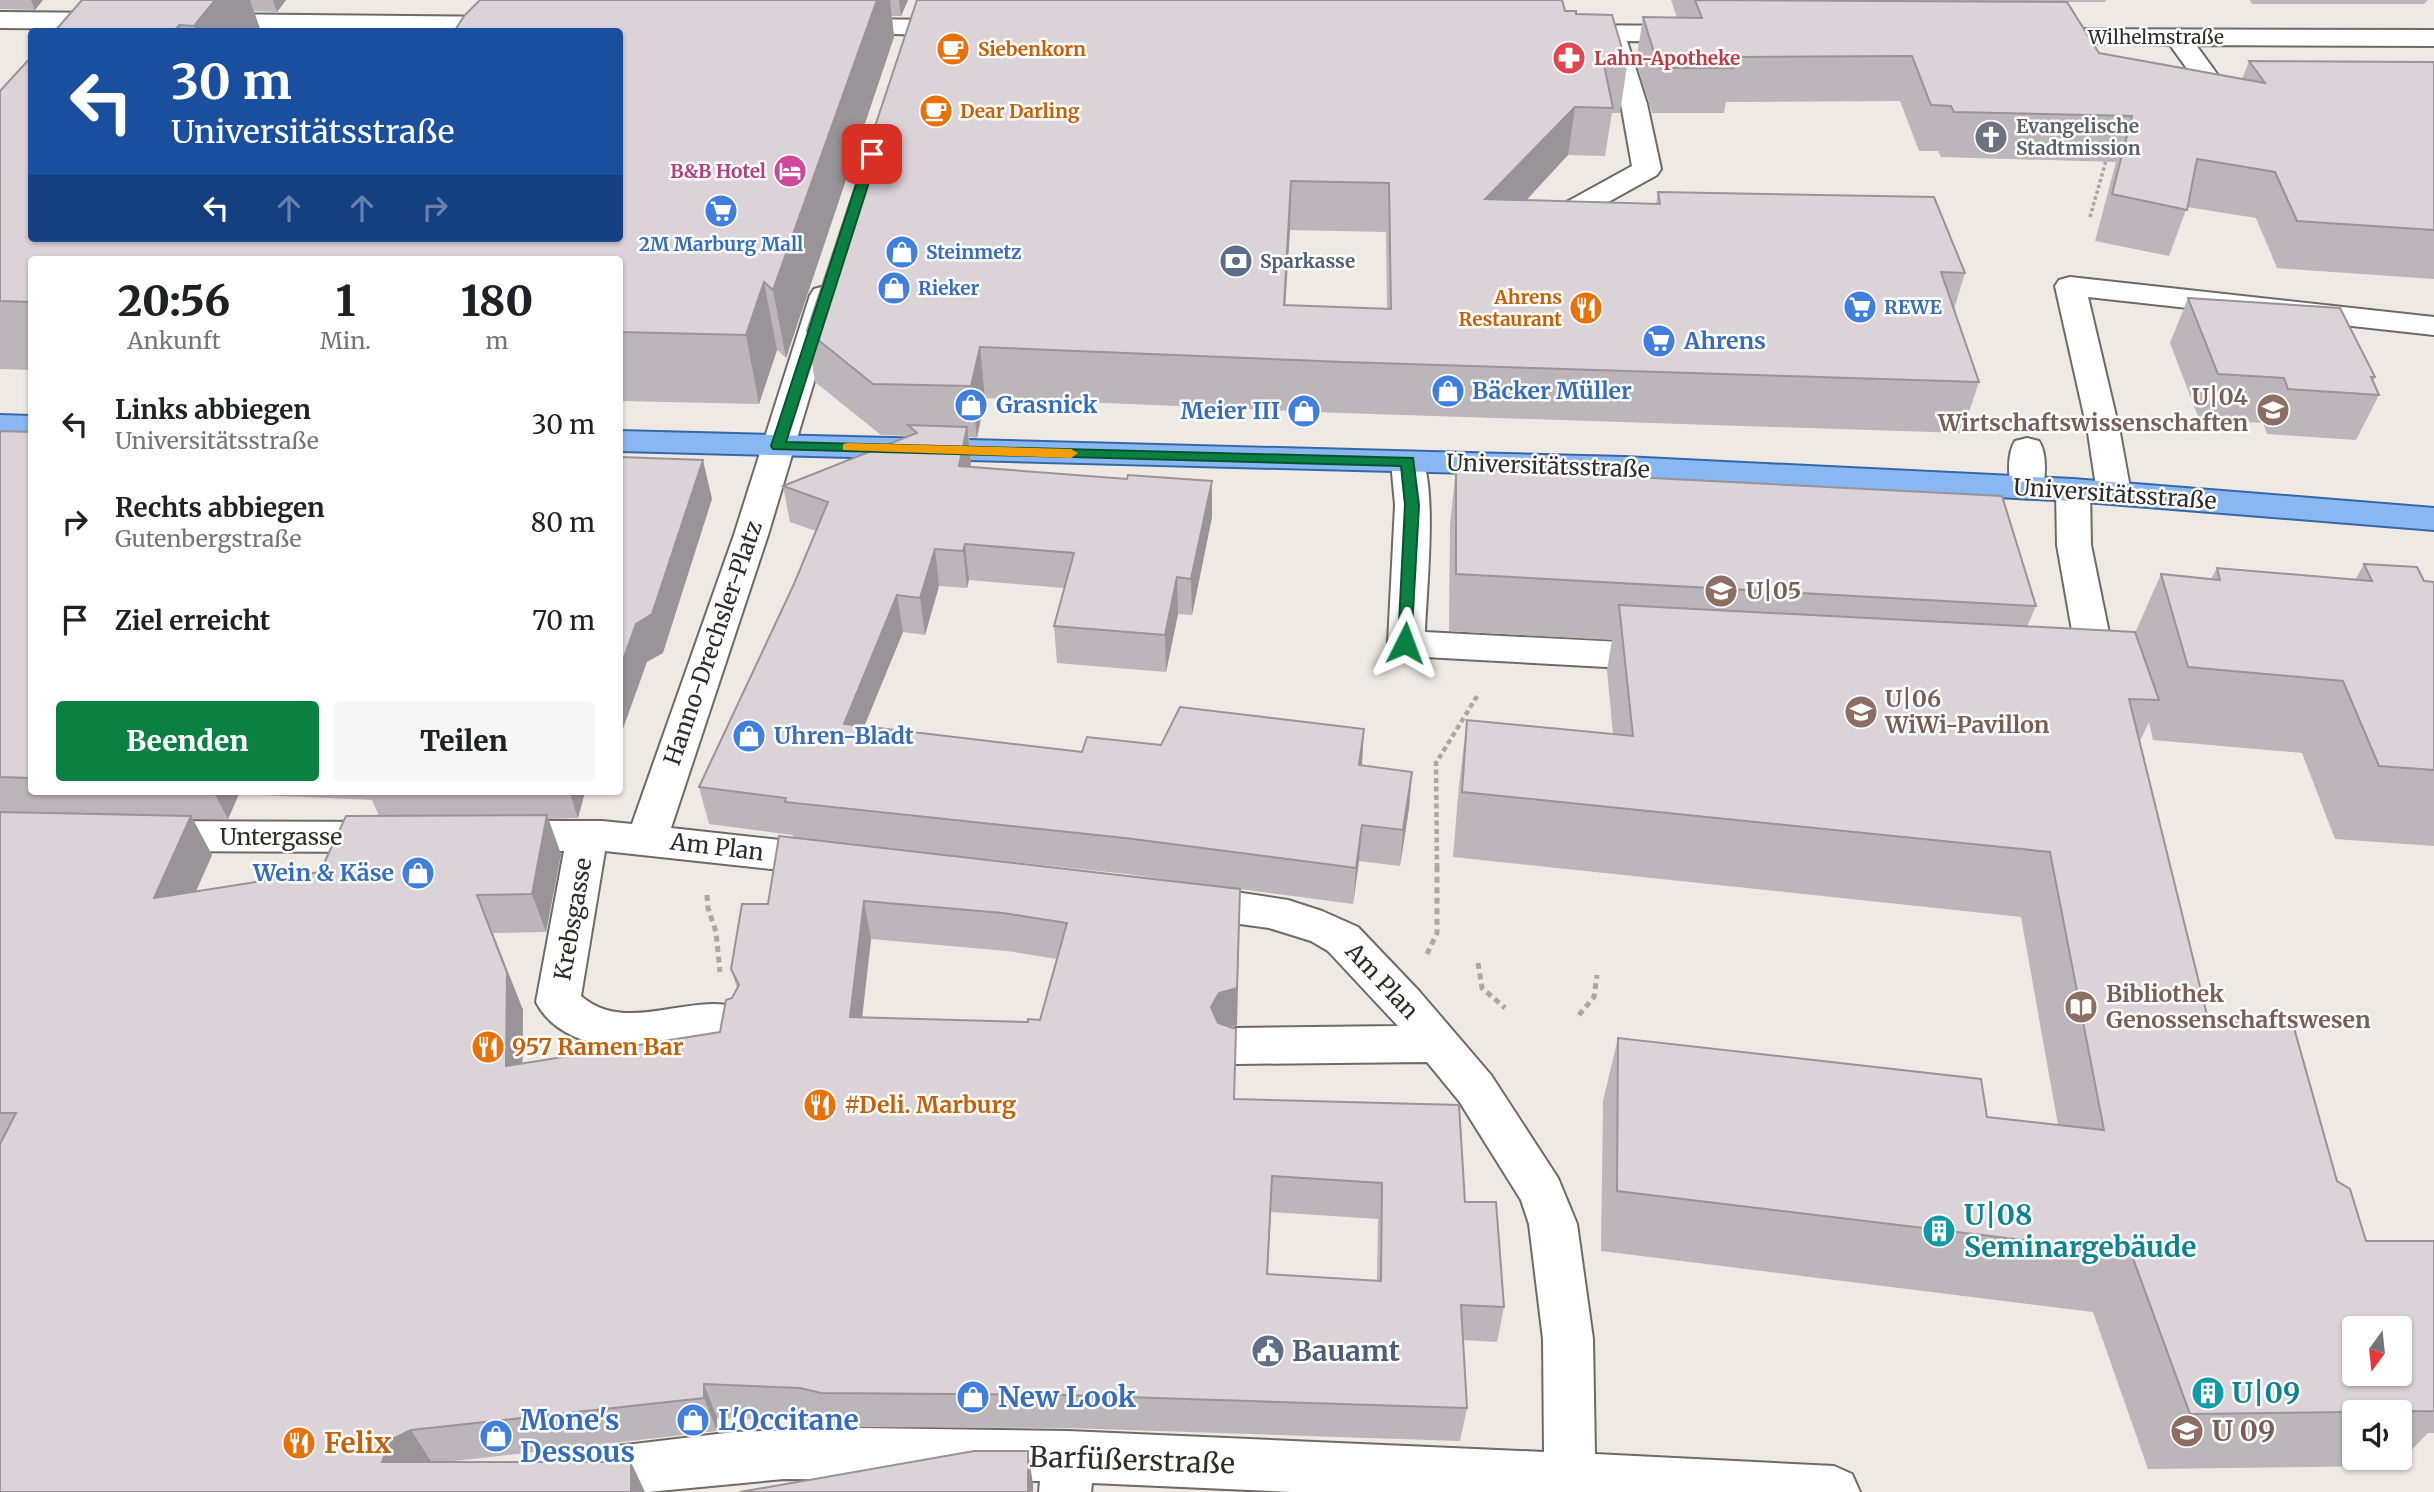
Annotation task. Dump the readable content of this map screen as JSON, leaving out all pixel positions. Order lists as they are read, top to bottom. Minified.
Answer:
{"streets":{"main road":["Universitätsstraße"],"street":["Wilhelmstraße","Hanno-Drechsler-Platz","Untergasse","Am Plan","Krebsgasse","Barfüßerstraße"]},"crossings":[["Universitätsstraße","Hanno-Drechsler-Platz"],["Hanno-Drechsler-Platz","Am Plan"],["Am Plan","Barfüßerstraße"]],"places":{"cafe":["Siebenkorn","Dear Darling"],"pharmacy":["Lahn-Apotheke"],"church":["Evangelische Stadtmission"],"hotel":["B&B Hotel"],"supermarket":["2M Marburg Mall","REWE","Ahrens"],"shop":["Steinmetz","Rieker","Bäcker Müller","Grasnick","Meier III","Uhren-Bladt","Wein & Käse","New Look","L'Occitane","Mone's Dessous"],"bank":["Sparkasse"],"restaurant":["Ahrens Restaurant","957 Ramen Bar","#Deli. Marburg","Felix"],"school or university":["U|04 Wirtschaftswissenschaften","U|05","U|06 WiWi-Pavillon","U 09"],"library":["Bibliothek Genossenschaftswesen"],"building":["U|08 Seminargebäude","U|09"],"public building":["Bauamt"]},"north":"bottom","page":{"turn":["30 m","Universitätsstraße"],"eta":["20:56","Ankunft","1","Min.","180","m"],"list":[{"name":"Links abbiegen","note":"Universitätsstraße","value":"30 m"},{"name":"Rechts abbiegen","note":"Gutenbergstraße","value":"80 m"},{"name":"Ziel erreicht","value":"70 m"}],"buttons":["Beenden","Teilen"]}}
